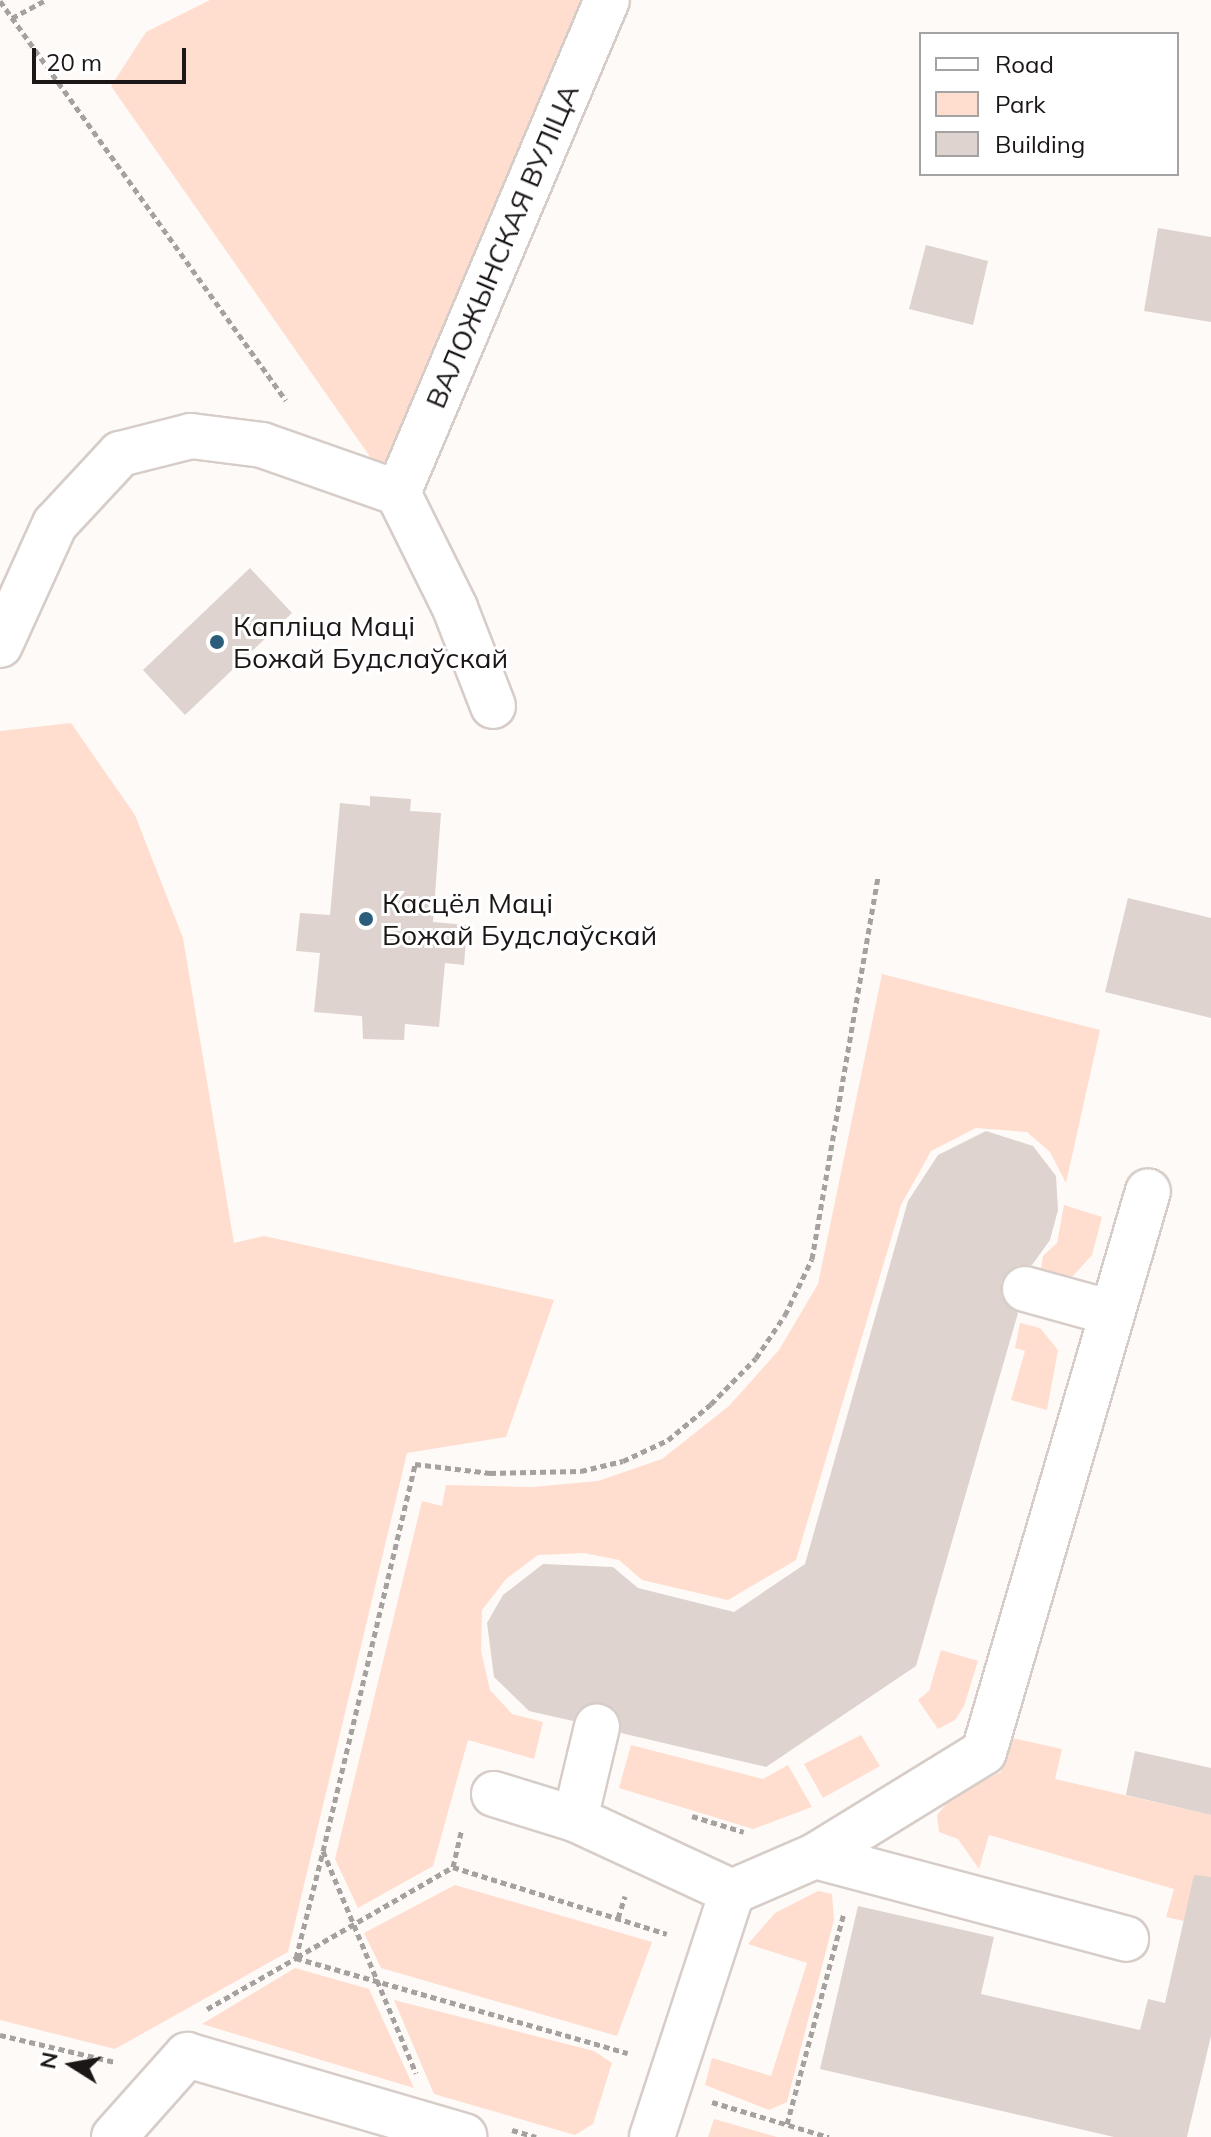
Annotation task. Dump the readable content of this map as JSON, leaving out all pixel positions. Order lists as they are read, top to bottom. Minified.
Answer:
{"streets":{"street":["ВАЛОЖЫНСКАЯ ВУЛІЦА"]},"places":["Капліца Маці Божай Будслаўскай","Касцёл Маці Божай Будслаўскай"],"legend":["Road","Park","Building"],"scale_bar":"20 m","north":"left"}
